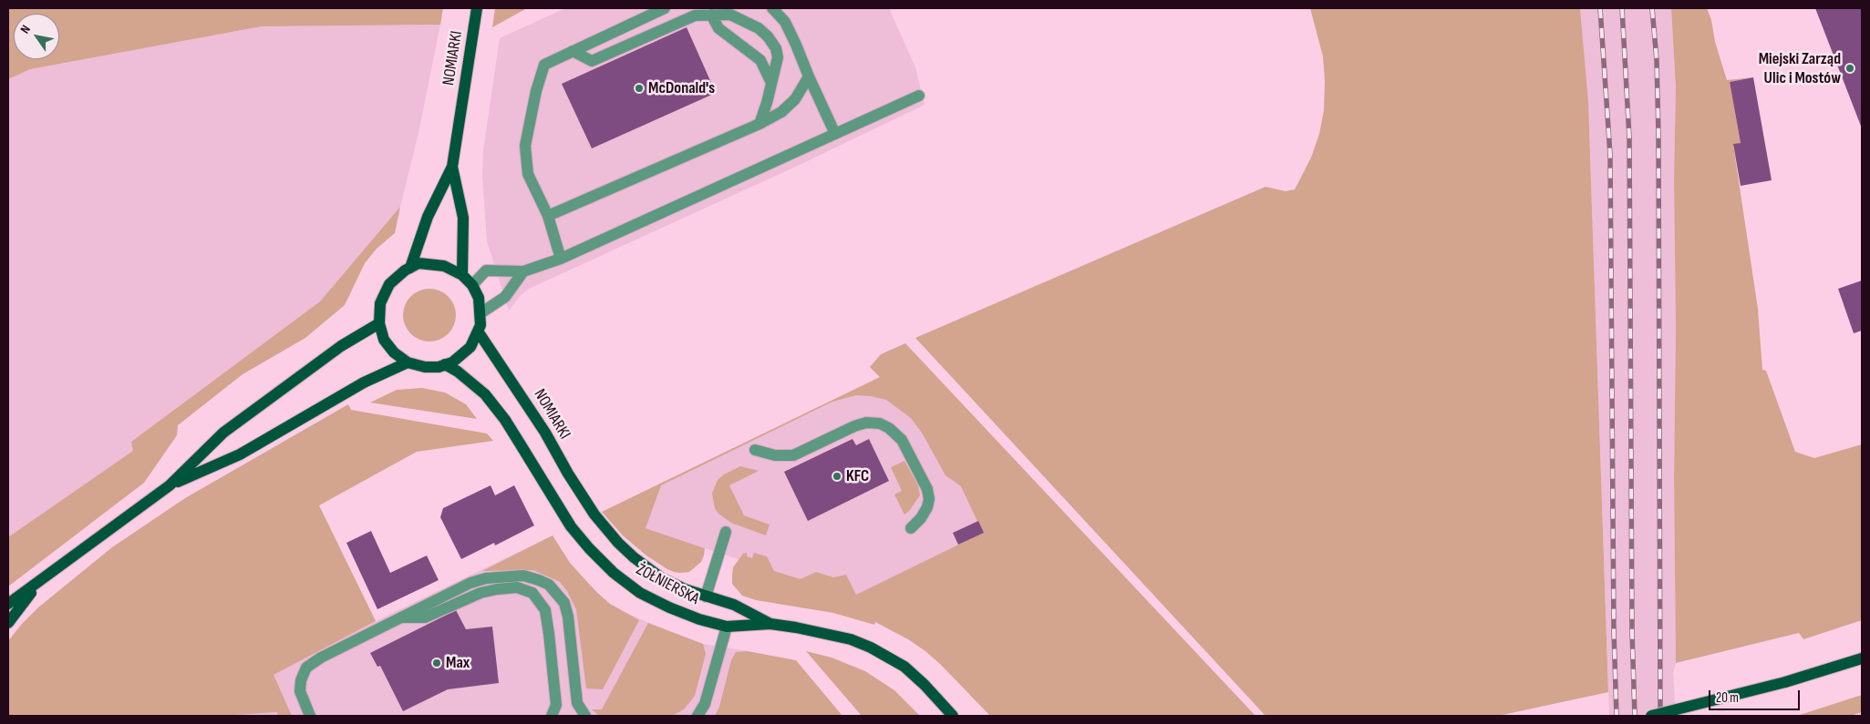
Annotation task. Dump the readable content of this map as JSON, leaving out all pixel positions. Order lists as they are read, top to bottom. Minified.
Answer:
{"streets":{"main road":["NOMIARKI","ŻOŁNIERSKA"]},"crossings":[["NOMIARKI","ŻOŁNIERSKA"]],"places":["Miejski Zarząd Ulic i Mostów","McDonald's","KFC","Max"],"scale_bar":"20 m","north":"top left"}
